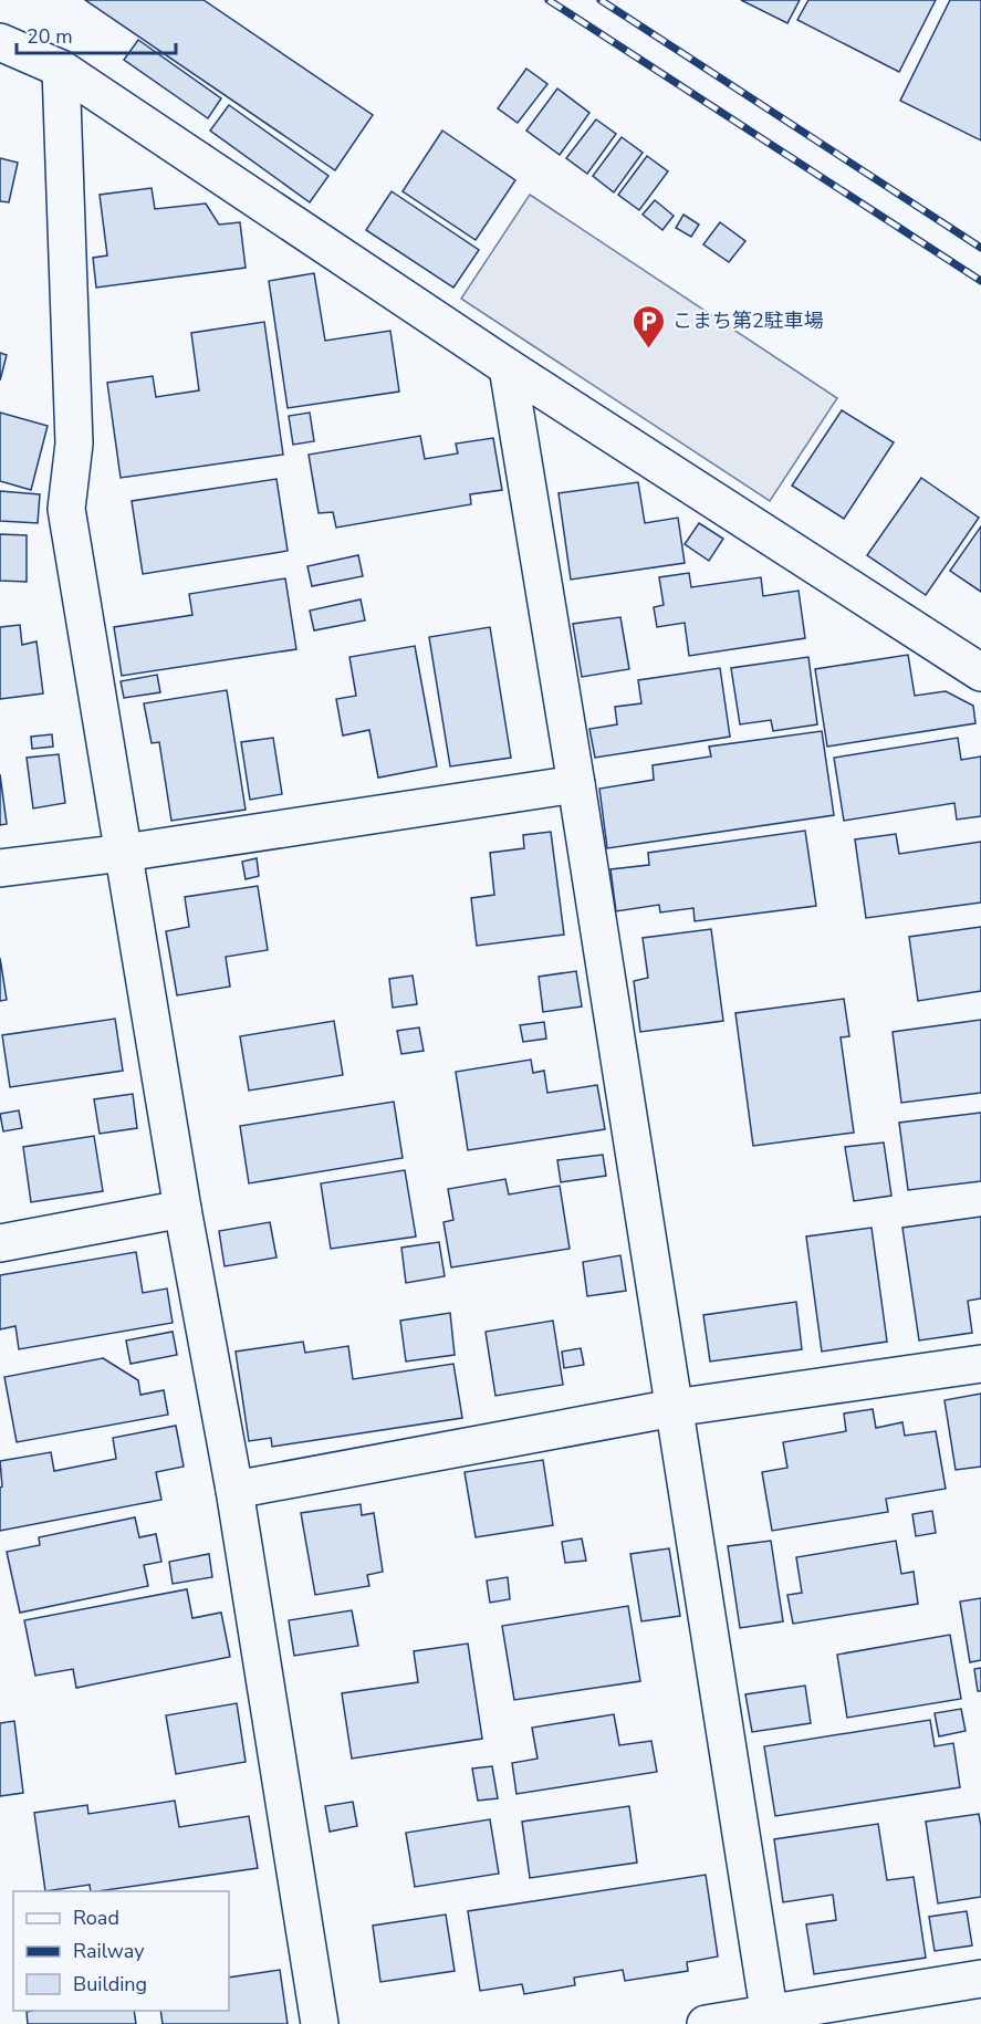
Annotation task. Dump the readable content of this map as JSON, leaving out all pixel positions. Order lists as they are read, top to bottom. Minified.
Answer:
{"places":{"parking":["こまち第2駐車場"]},"legend":["Road","Railway","Building"],"scale_bar":"20 m"}
